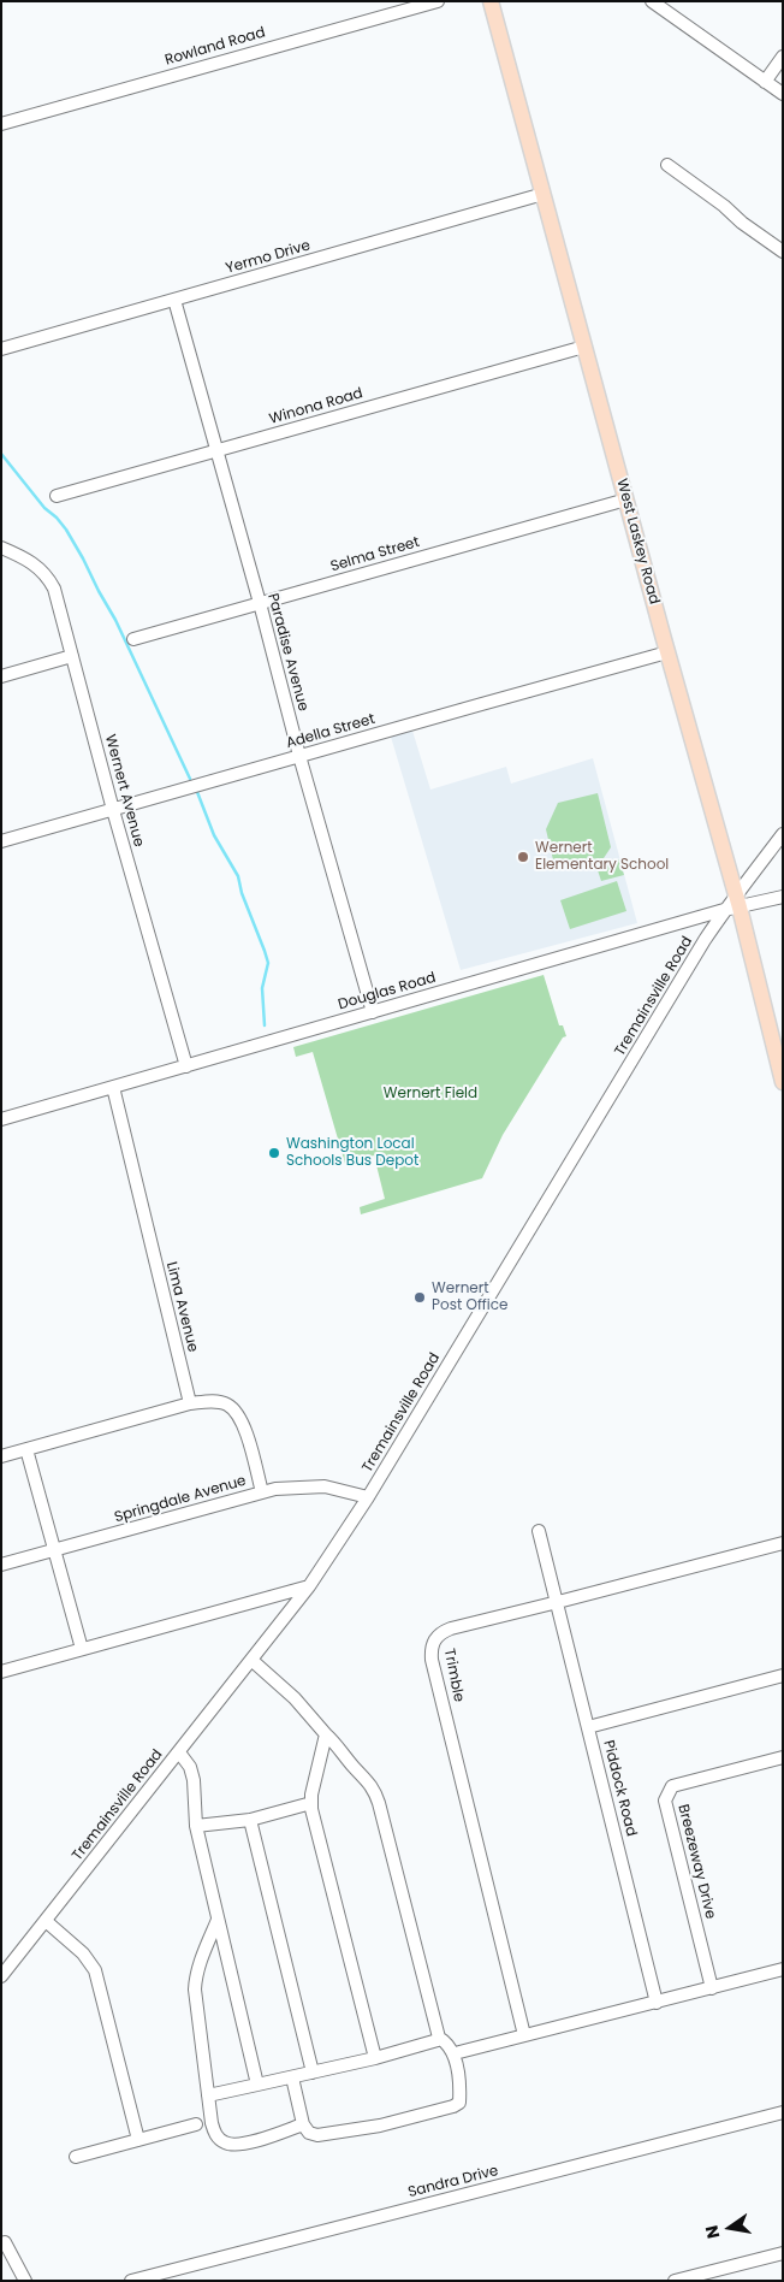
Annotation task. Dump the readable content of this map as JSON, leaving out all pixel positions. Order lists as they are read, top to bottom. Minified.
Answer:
{"streets":{"main road":["West Laskey Road"],"street":["Rowland Road","Yermo Drive","Winona Road","Selma Street","Paradise Avenue","Adella Street","Wernert Avenue","Douglas Road","Tremainsville Road","Lima Avenue","Springdale Avenue","Trimble","Piddock Road","Breezeway Drive","Sandra Drive"]},"crossings":[["Yermo Drive","West Laskey Road"],["Yermo Drive","Paradise Avenue"],["Winona Road","West Laskey Road"],["Winona Road","Paradise Avenue"],["West Laskey Road","Selma Street"],["West Laskey Road","Adella Street"],["West Laskey Road","Douglas Road"],["West Laskey Road","Tremainsville Road"],["Selma Street","Paradise Avenue"],["Paradise Avenue","Adella Street"],["Paradise Avenue","Douglas Road"],["Adella Street","Wernert Avenue"],["Wernert Avenue","Douglas Road"],["Douglas Road","Tremainsville Road"],["Douglas Road","Lima Avenue"],["Tremainsville Road","Springdale Avenue"],["Trimble","Piddock Road"]],"parks":["Wernert Field"],"places":["Wernert Elementary School","Washington Local Schools Bus Depot","Wernert Post Office"],"north":"left"}
